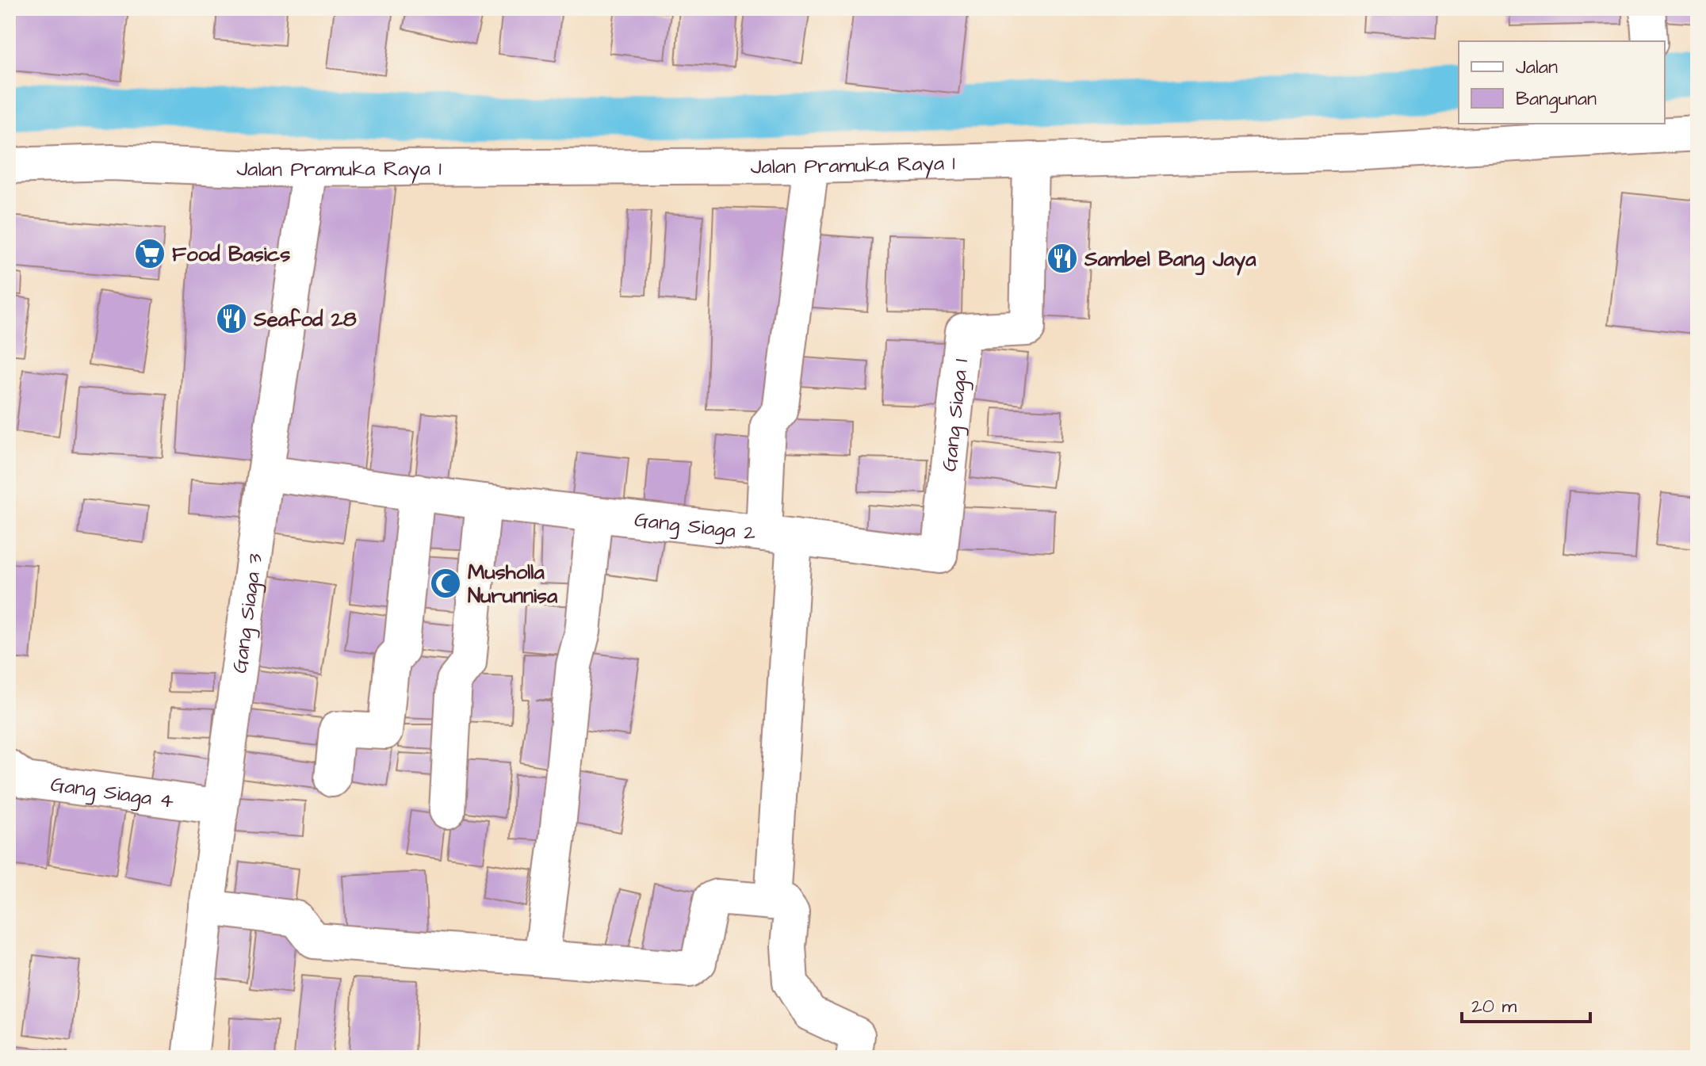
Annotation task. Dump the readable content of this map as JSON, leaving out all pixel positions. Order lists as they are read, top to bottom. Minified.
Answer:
{"streets":{"main road":["Jalan Pramuka Raya 1","Gang Siaga 1","Gang Siaga 2","Gang Siaga 3","Gang Siaga 4"]},"crossings":[["Jalan Pramuka Raya 1","Gang Siaga 1"],["Jalan Pramuka Raya 1","Gang Siaga 2"],["Jalan Pramuka Raya 1","Gang Siaga 3"],["Gang Siaga 1","Gang Siaga 2"],["Gang Siaga 2","Gang Siaga 3"],["Gang Siaga 3","Gang Siaga 4"]],"places":{"supermarket":["Food Basics"],"restaurant":["Sambel Bang Jaya","Seafod 28"],"mosque":["Musholla Nurunnisa"]},"legend":["Jalan","Bangunan"],"scale_bar":"20 m"}
